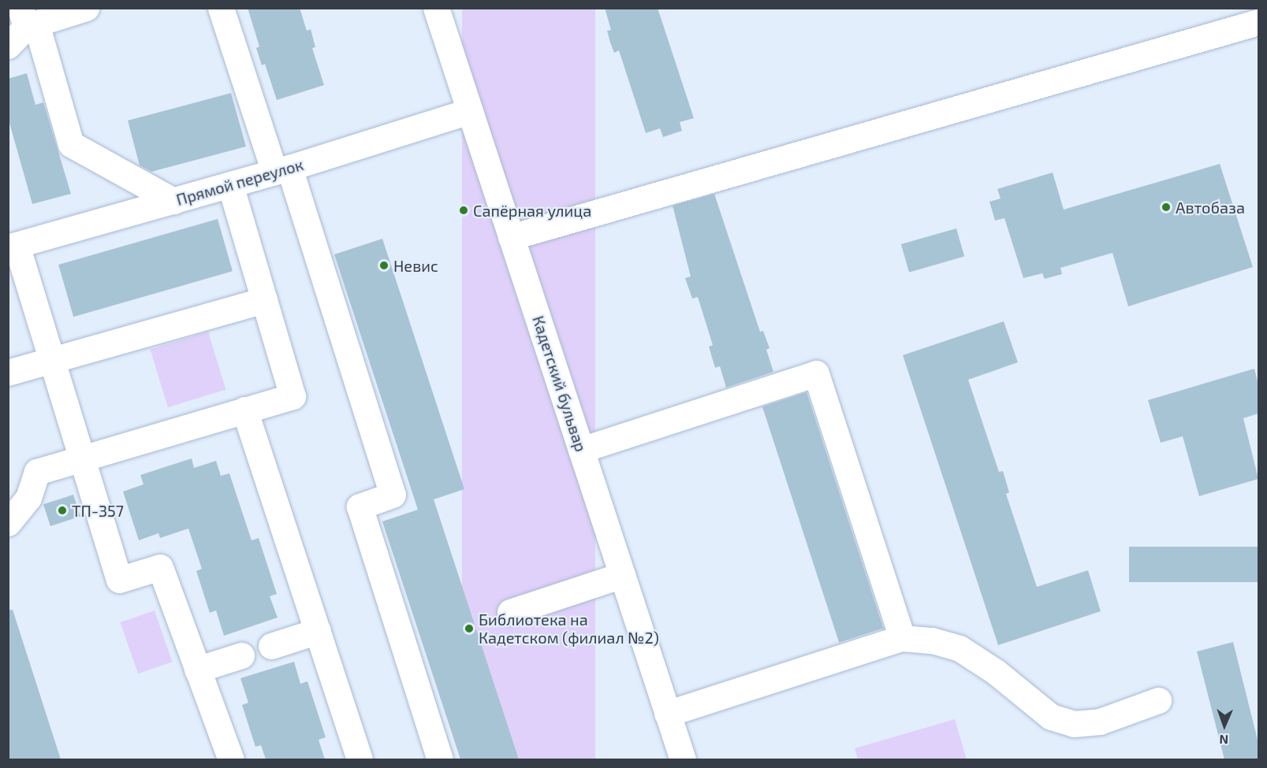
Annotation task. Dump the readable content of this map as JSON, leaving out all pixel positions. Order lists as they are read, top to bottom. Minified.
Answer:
{"streets":{"street":["Прямой переулок","Кадетский бульвар"]},"crossings":[["Прямой переулок","Кадетский бульвар"]],"places":["Автобаза","Сапёрная улица","Невис","ТП-357","Библиотека на Кадетском (филиал №2)"],"north":"bottom"}
